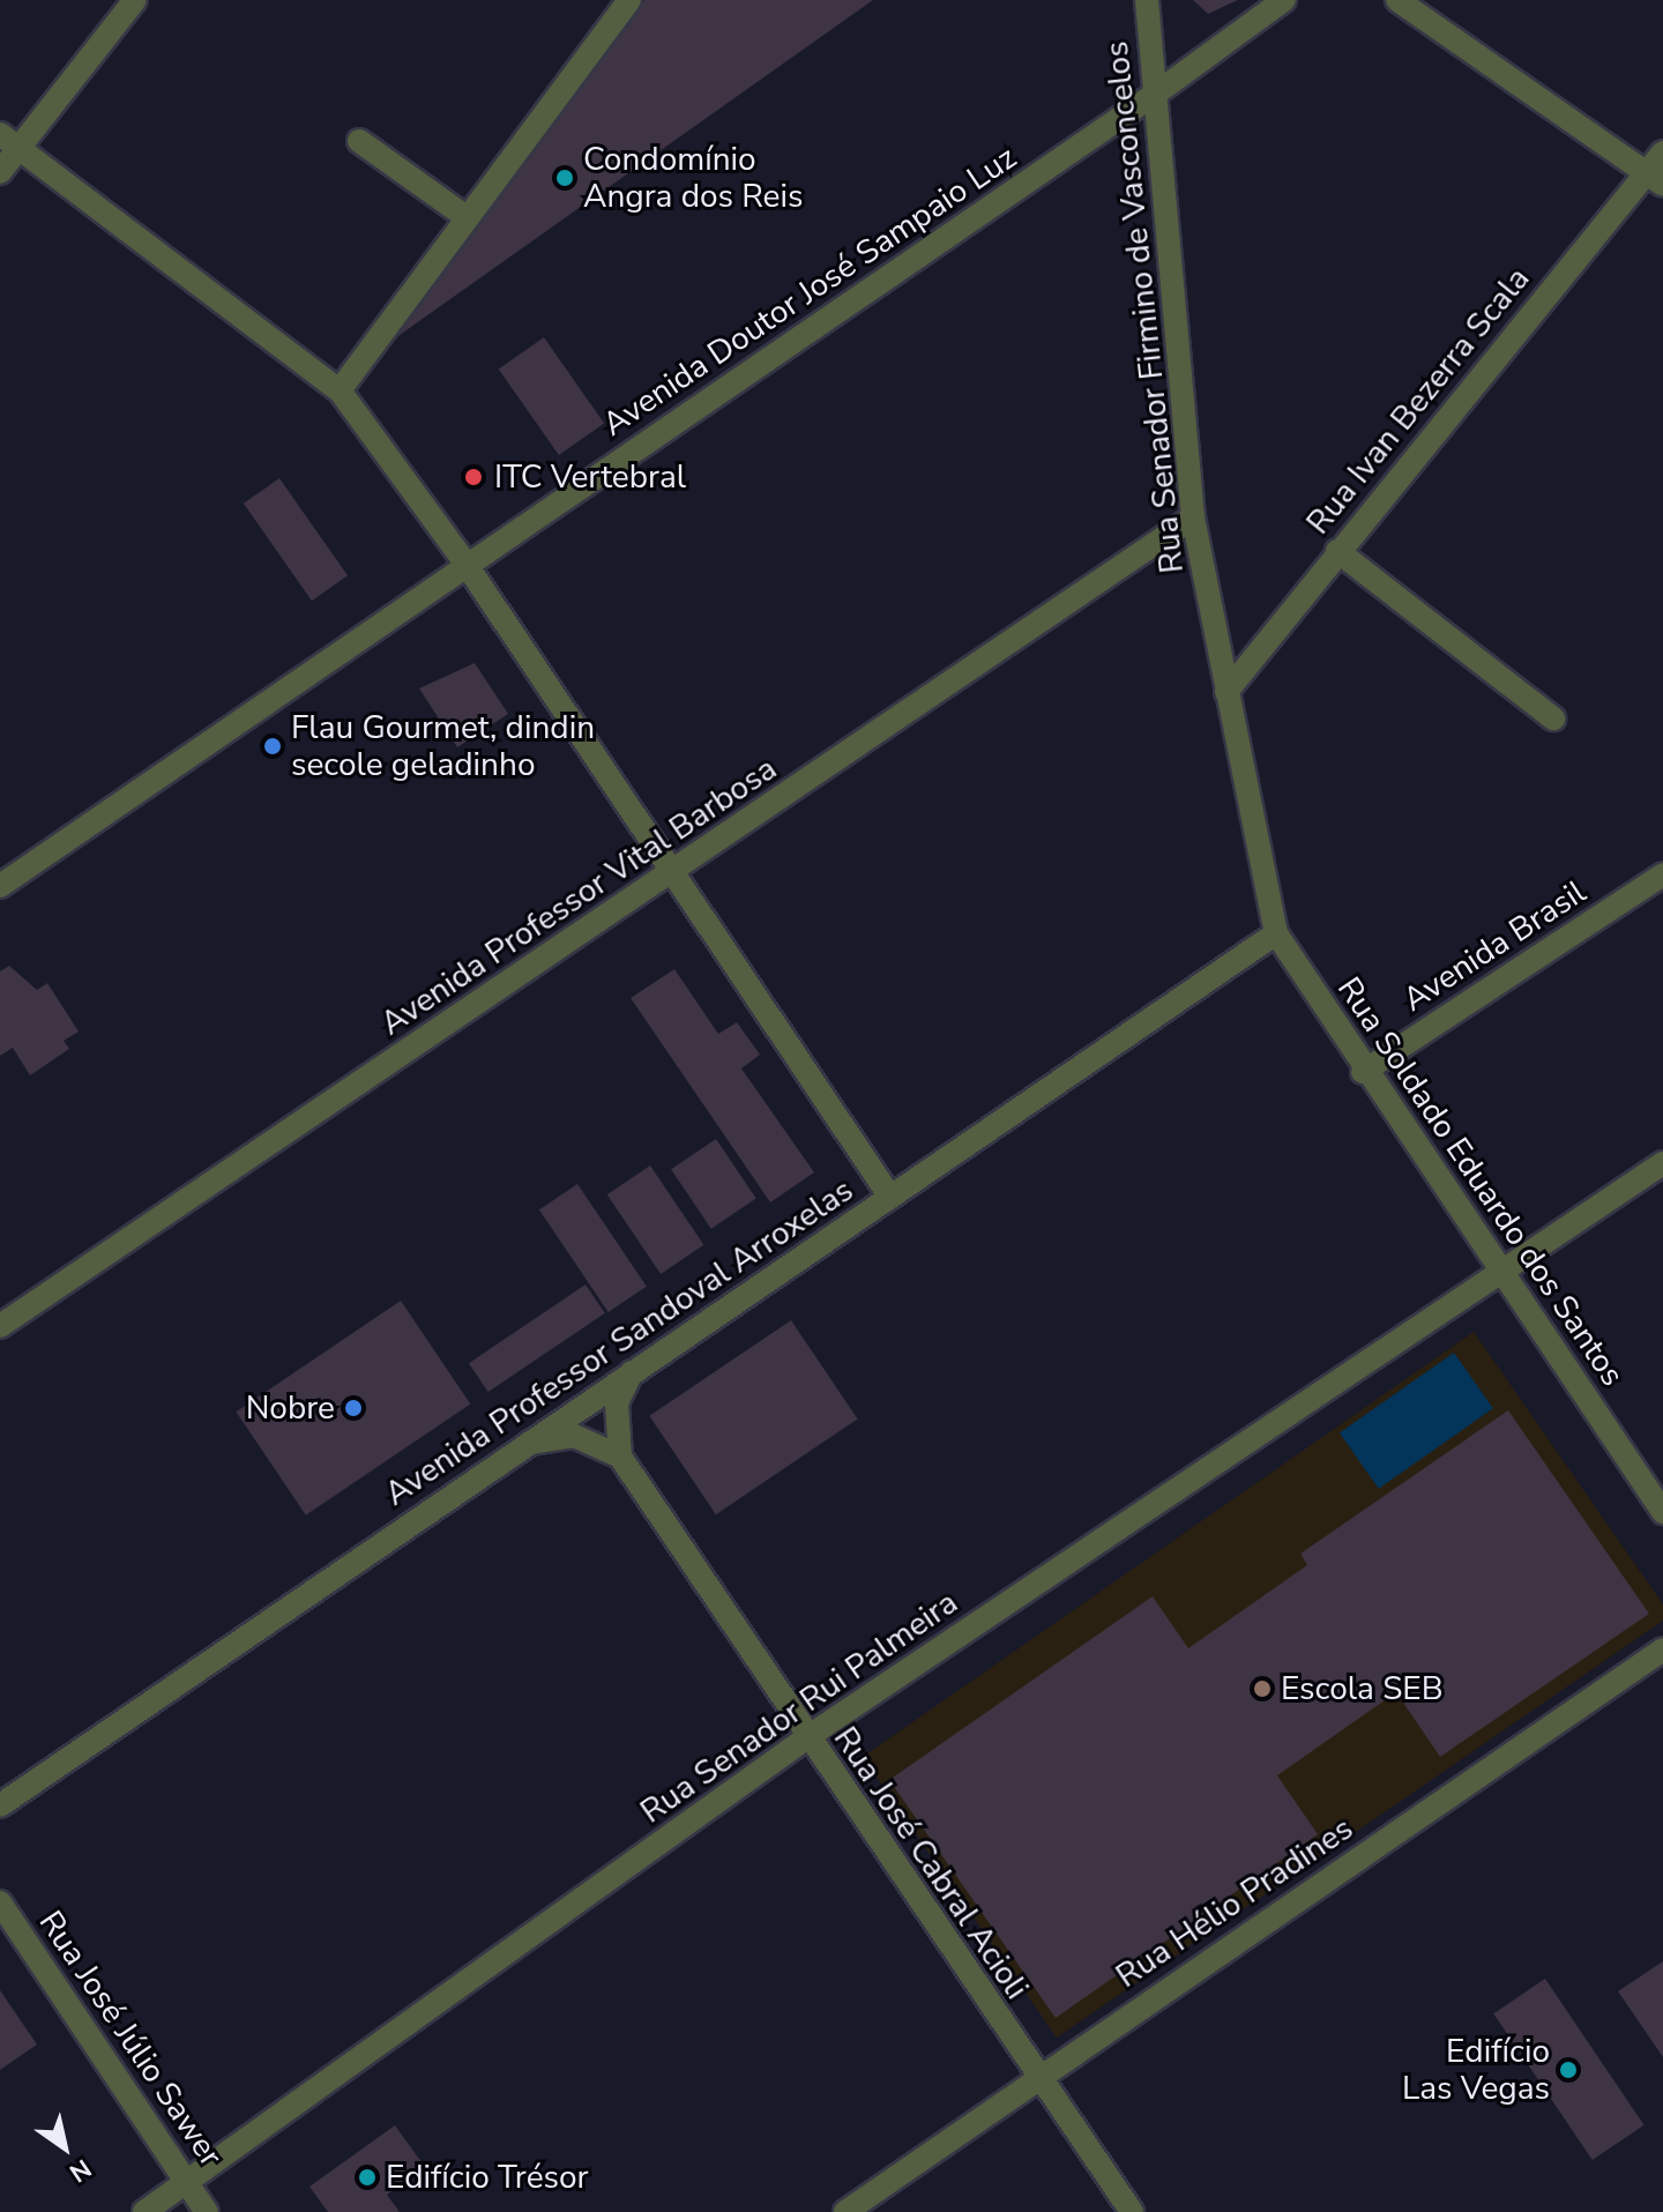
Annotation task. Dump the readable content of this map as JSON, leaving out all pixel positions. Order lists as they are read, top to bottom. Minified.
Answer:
{"streets":{"street":["Avenida Doutor José Sampaio Luz","Rua Senador Firmino de Vasconcelos","Rua Ivan Bezerra Scala","Avenida Professor Vital Barbosa","Avenida Brasil","Rua Soldado Eduardo dos Santos","Avenida Professor Sandoval Arroxelas","Rua Senador Rui Palmeira","Rua José Cabral Acioli","Rua Hélio Pradines","Rua José Júlio Sawer"]},"crossings":[["Avenida Doutor José Sampaio Luz","Rua Senador Firmino de Vasconcelos"],["Rua Senador Firmino de Vasconcelos","Rua Ivan Bezerra Scala"],["Rua Senador Firmino de Vasconcelos","Avenida Professor Vital Barbosa"],["Rua Senador Firmino de Vasconcelos","Rua Soldado Eduardo dos Santos"],["Rua Senador Firmino de Vasconcelos","Avenida Professor Sandoval Arroxelas"],["Avenida Brasil","Rua Soldado Eduardo dos Santos"],["Rua Soldado Eduardo dos Santos","Avenida Professor Sandoval Arroxelas"],["Rua Soldado Eduardo dos Santos","Rua Senador Rui Palmeira"],["Avenida Professor Sandoval Arroxelas","Rua José Cabral Acioli"],["Rua Senador Rui Palmeira","Rua José Cabral Acioli"],["Rua Senador Rui Palmeira","Rua José Júlio Sawer"],["Rua José Cabral Acioli","Rua Hélio Pradines"]],"places":["Condomínio Angra dos Reis","ITC Vertebral","Flau Gourmet, dindin secole geladinho","Nobre","Escola SEB","Edifício Las Vegas","Edifício Trésor"],"north":"bottom right"}
